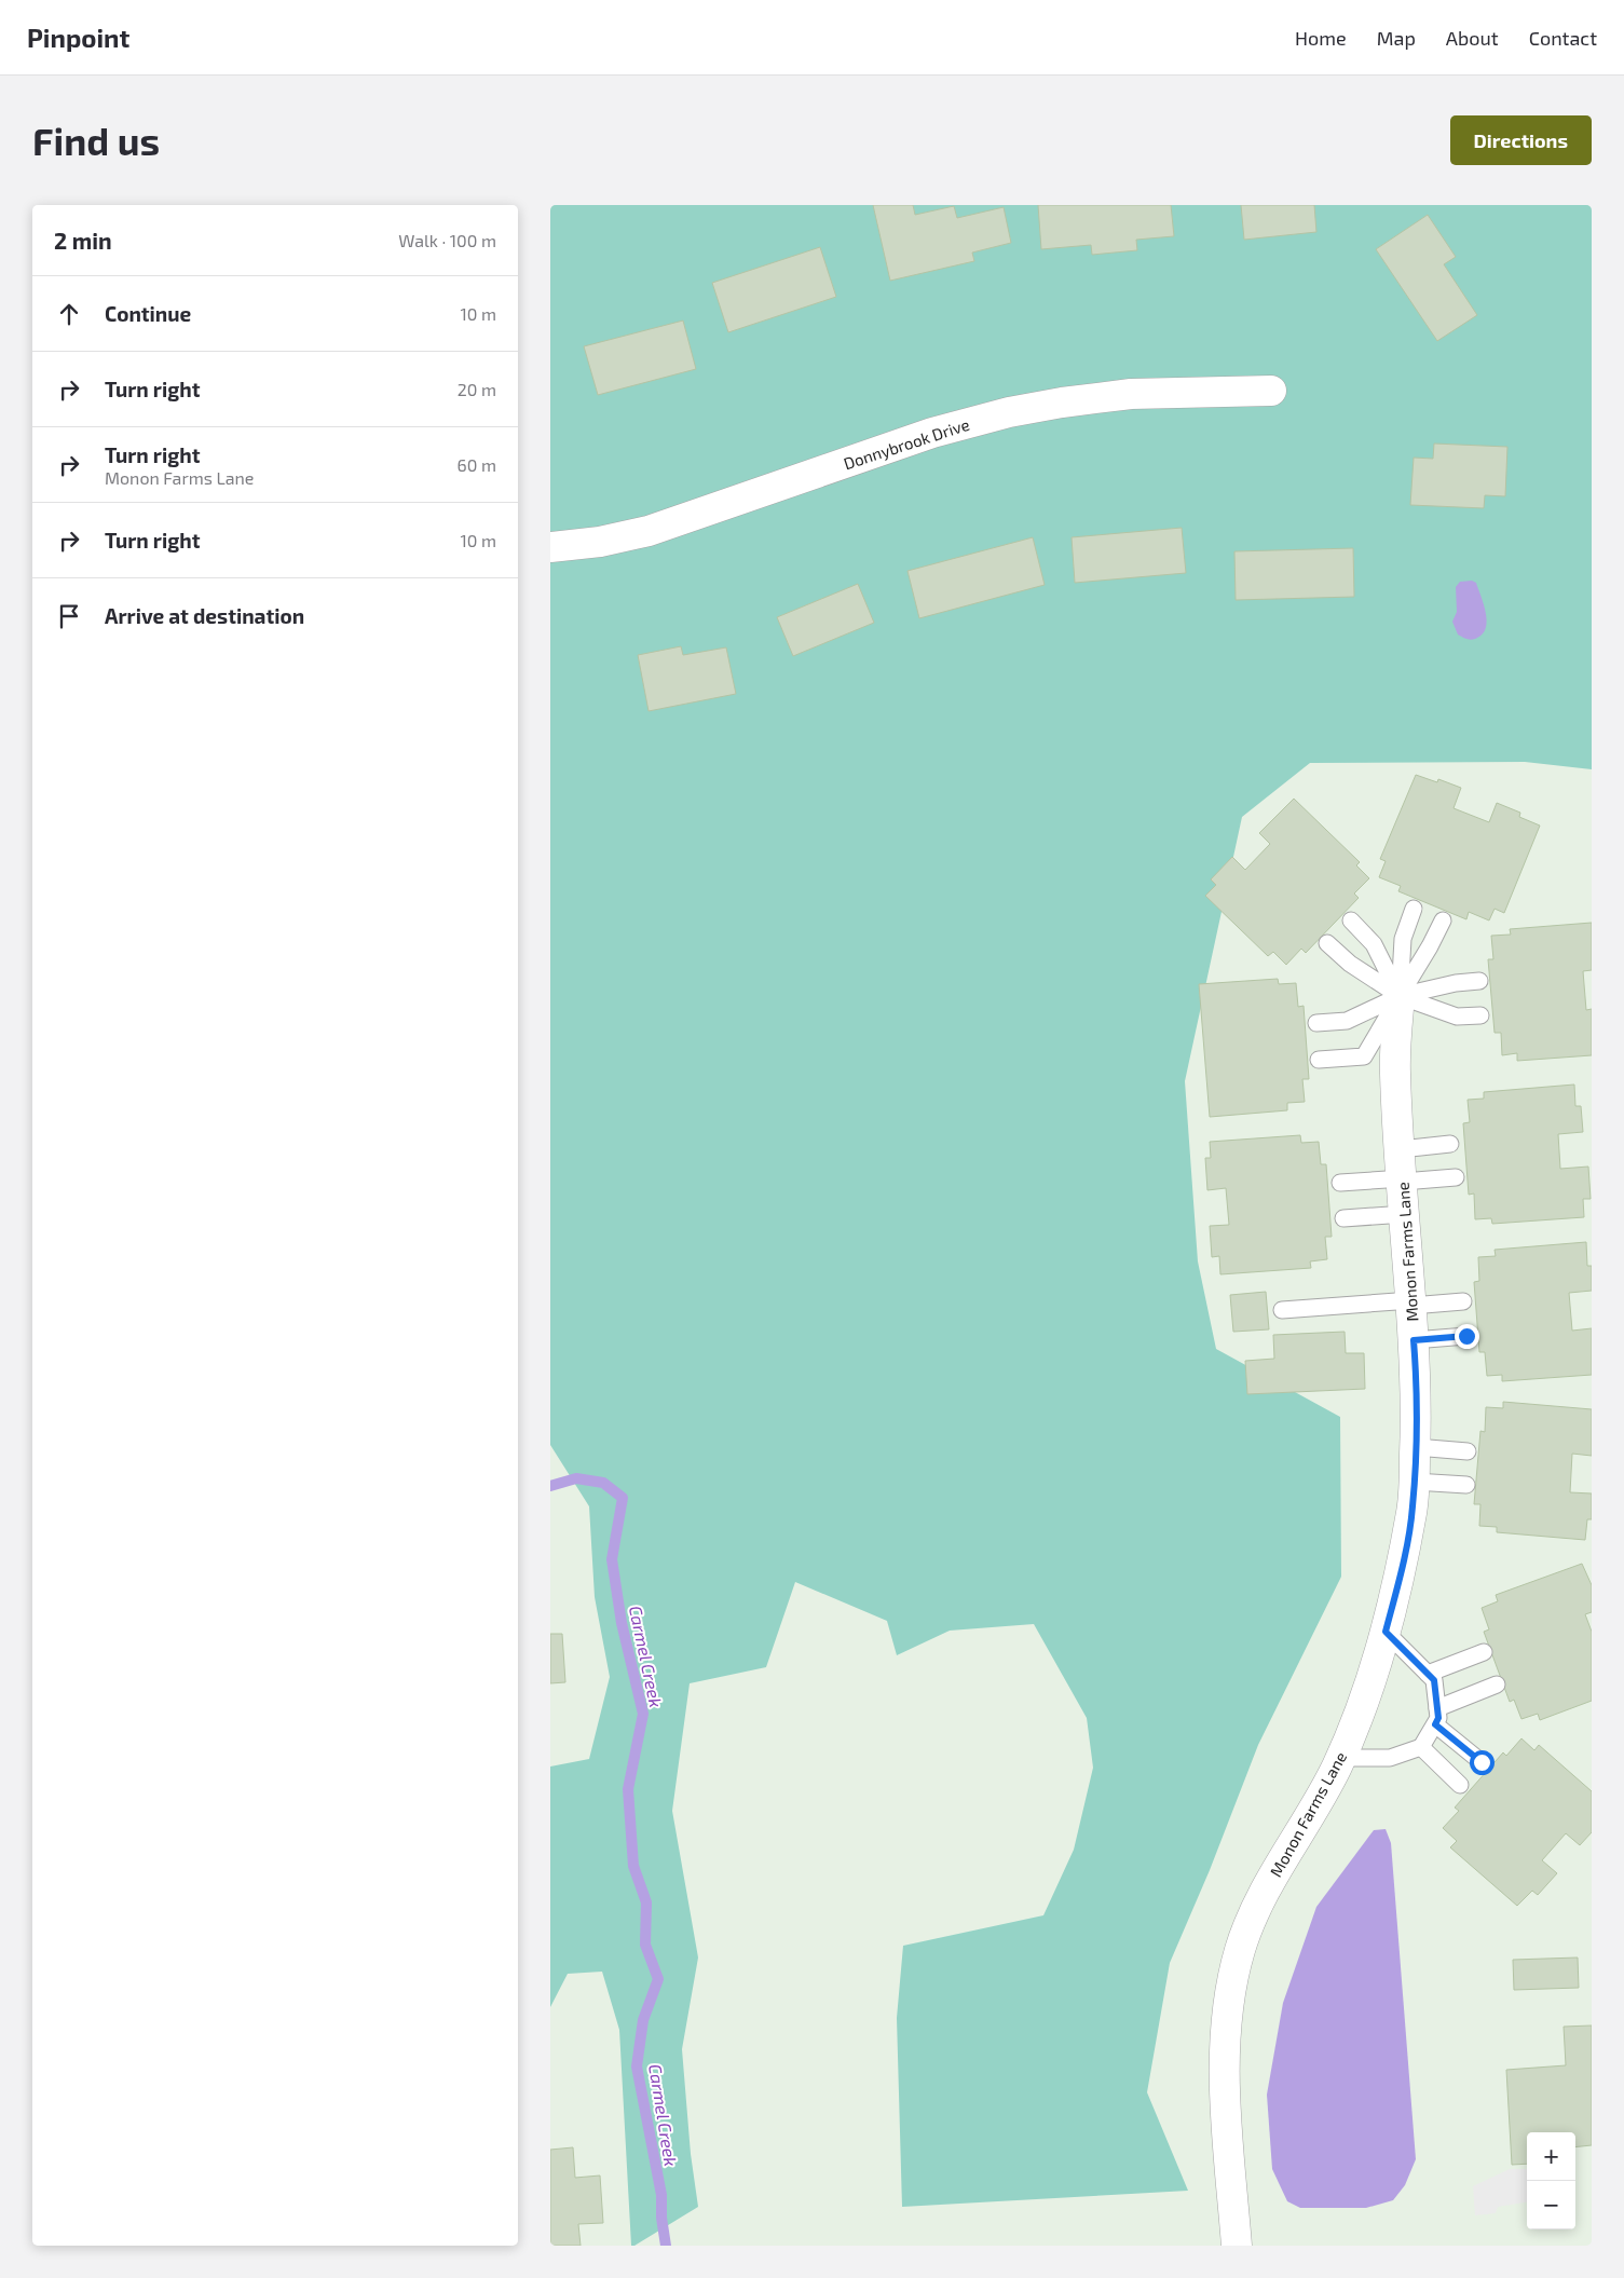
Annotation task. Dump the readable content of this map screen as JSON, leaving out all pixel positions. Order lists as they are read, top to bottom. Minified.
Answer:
{"streets":{"street":["Donnybrook Drive","Monon Farms Lane"]},"water":["Carmel Creek"],"page":{"header":"Pinpoint","nav":["Home","Map","About","Contact"],"buttons":"Directions","title":"Find us","heading":["2 min","Walk · 100 m"],"list":[["Continue","10 m"],["Turn right","20 m"],["Turn right","Monon Farms Lane","60 m"],["Turn right","10 m"],"Arrive at destination"],"map_buttons":["+","−"]}}
